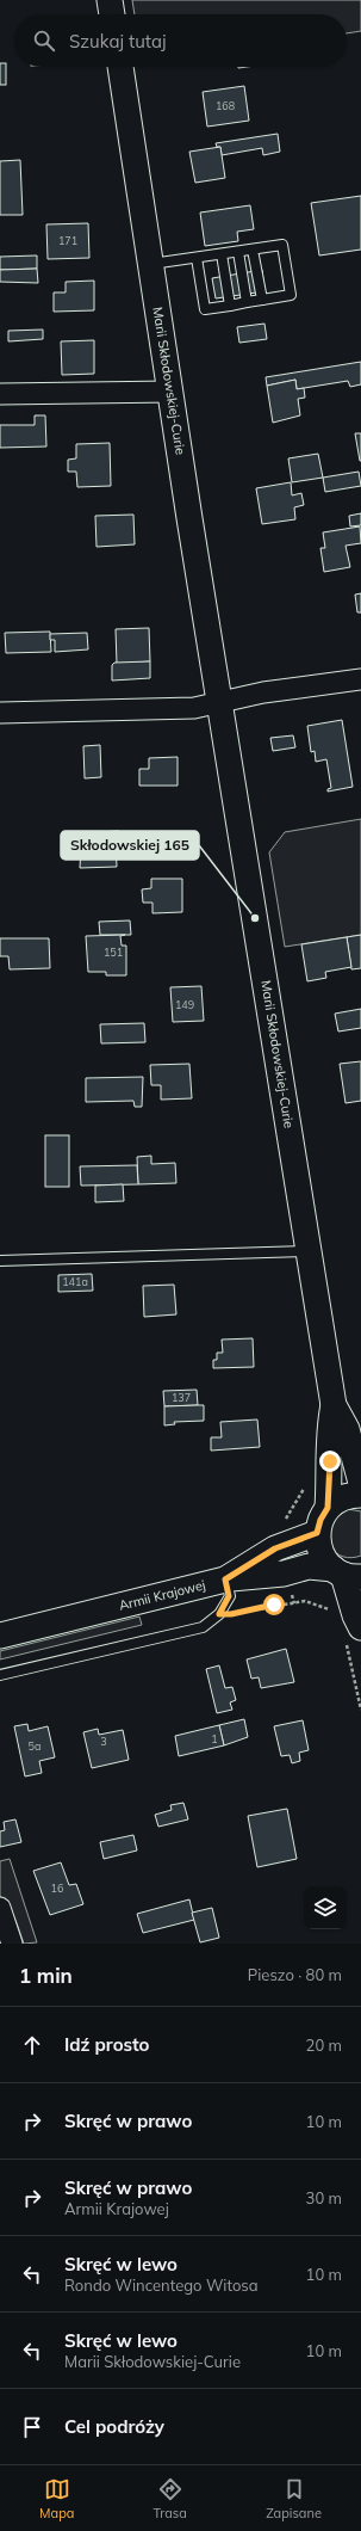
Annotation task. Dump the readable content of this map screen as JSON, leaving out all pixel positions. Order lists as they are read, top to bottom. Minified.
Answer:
{"streets":{"street":["Marii Skłodowskiej-Curie","Armii Krajowej"]},"places":["Skłodowskiej 165"],"house_numbers":["168","171","151","149","141a","137","1","3","5a","16"],"page":{"search":"Szukaj tutaj","heading":["1 min","Pieszo · 80 m"],"list":[["Idź prosto","20 m"],["Skręć w prawo","10 m"],["Skręć w prawo","Armii Krajowej","30 m"],["Skręć w lewo","Rondo Wincentego Witosa","10 m"],["Skręć w lewo","Marii Skłodowskiej-Curie","10 m"],"Cel podróży"],"nav":["Mapa","Trasa","Zapisane"]}}
